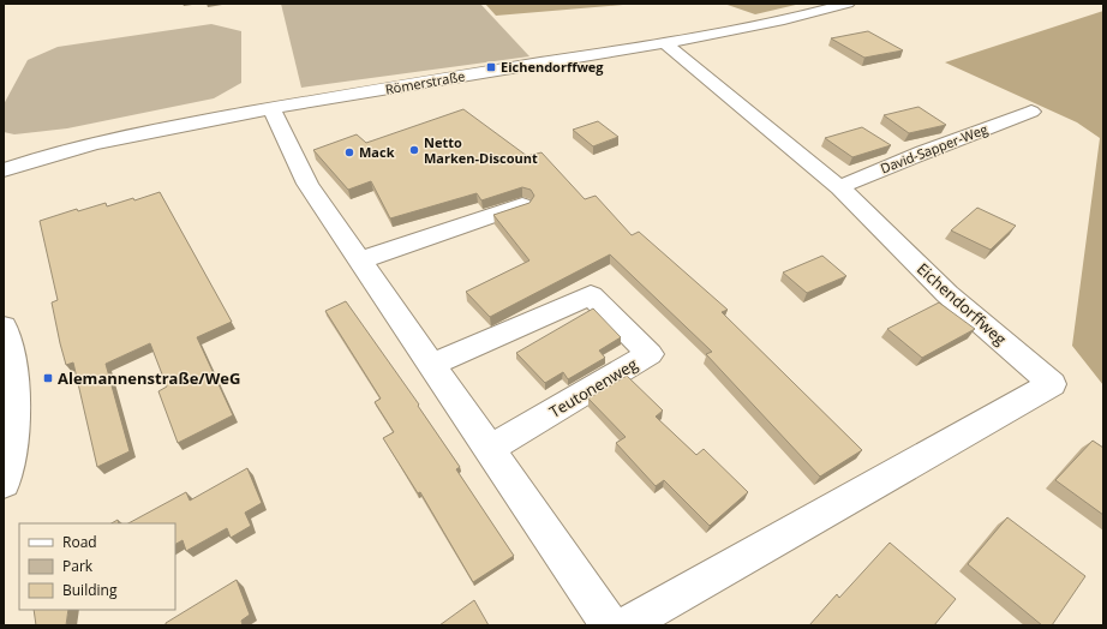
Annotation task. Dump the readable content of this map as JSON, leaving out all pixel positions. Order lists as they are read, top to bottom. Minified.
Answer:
{"streets":{"street":["Römerstraße","David-Sapper-Weg","Eichendorffweg","Teutonenweg"]},"crossings":[["Römerstraße","Eichendorffweg"],["David-Sapper-Weg","Eichendorffweg"]],"places":{"transit":["Eichendorffweg","Alemannenstraße/WeG"],"other":["Netto Marken-Discount","Mack"]},"legend":["Road","Park","Building"]}
